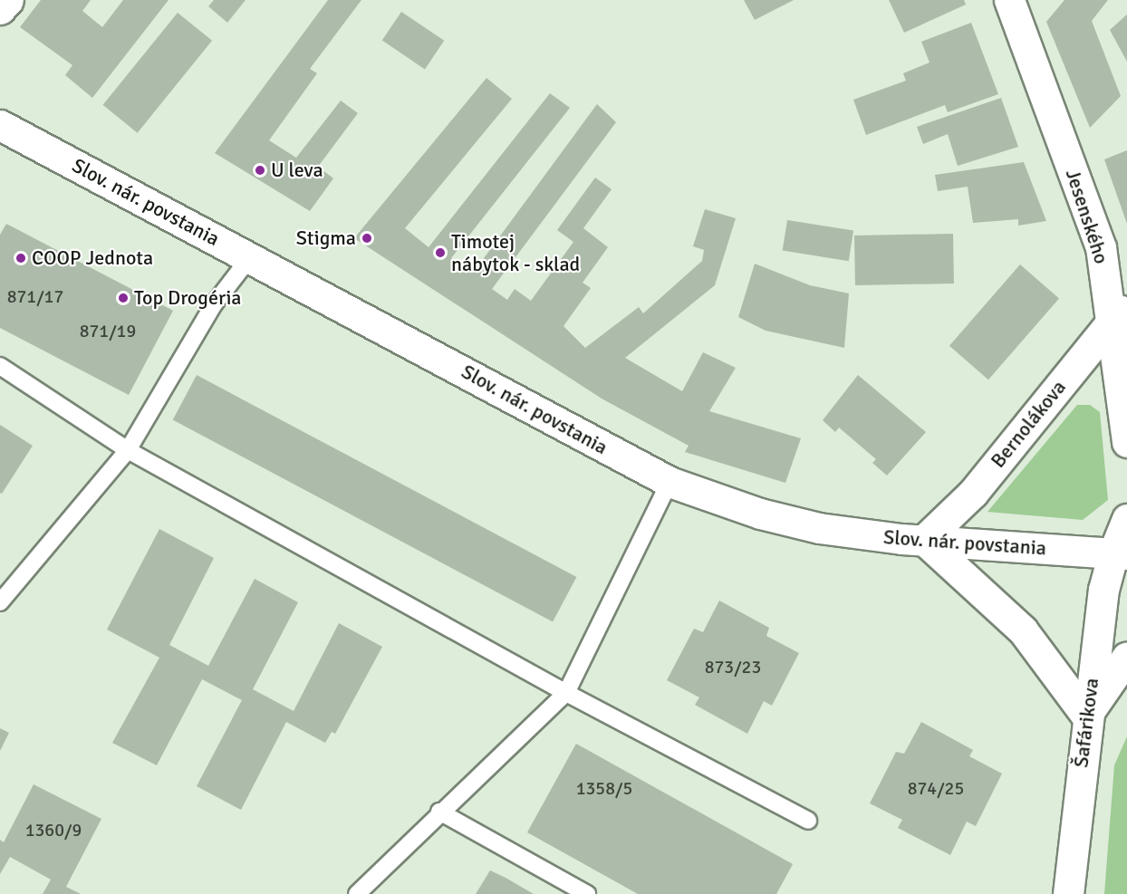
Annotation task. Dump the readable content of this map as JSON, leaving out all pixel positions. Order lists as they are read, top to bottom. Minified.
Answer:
{"streets":{"main road":["Slov. nár. povstania","Jesenského","Bernolákova","Šafárikova"]},"crossings":[["Slov. nár. povstania","Bernolákova"],["Slov. nár. povstania","Šafárikova"],["Jesenského","Bernolákova"]],"places":["U leva","Stigma","Timotej nábytok - sklad","COOP Jednota","Top Drogéria"],"house_numbers":["871/17","871/19","873/23","1358/5","874/25","1360/9"]}
